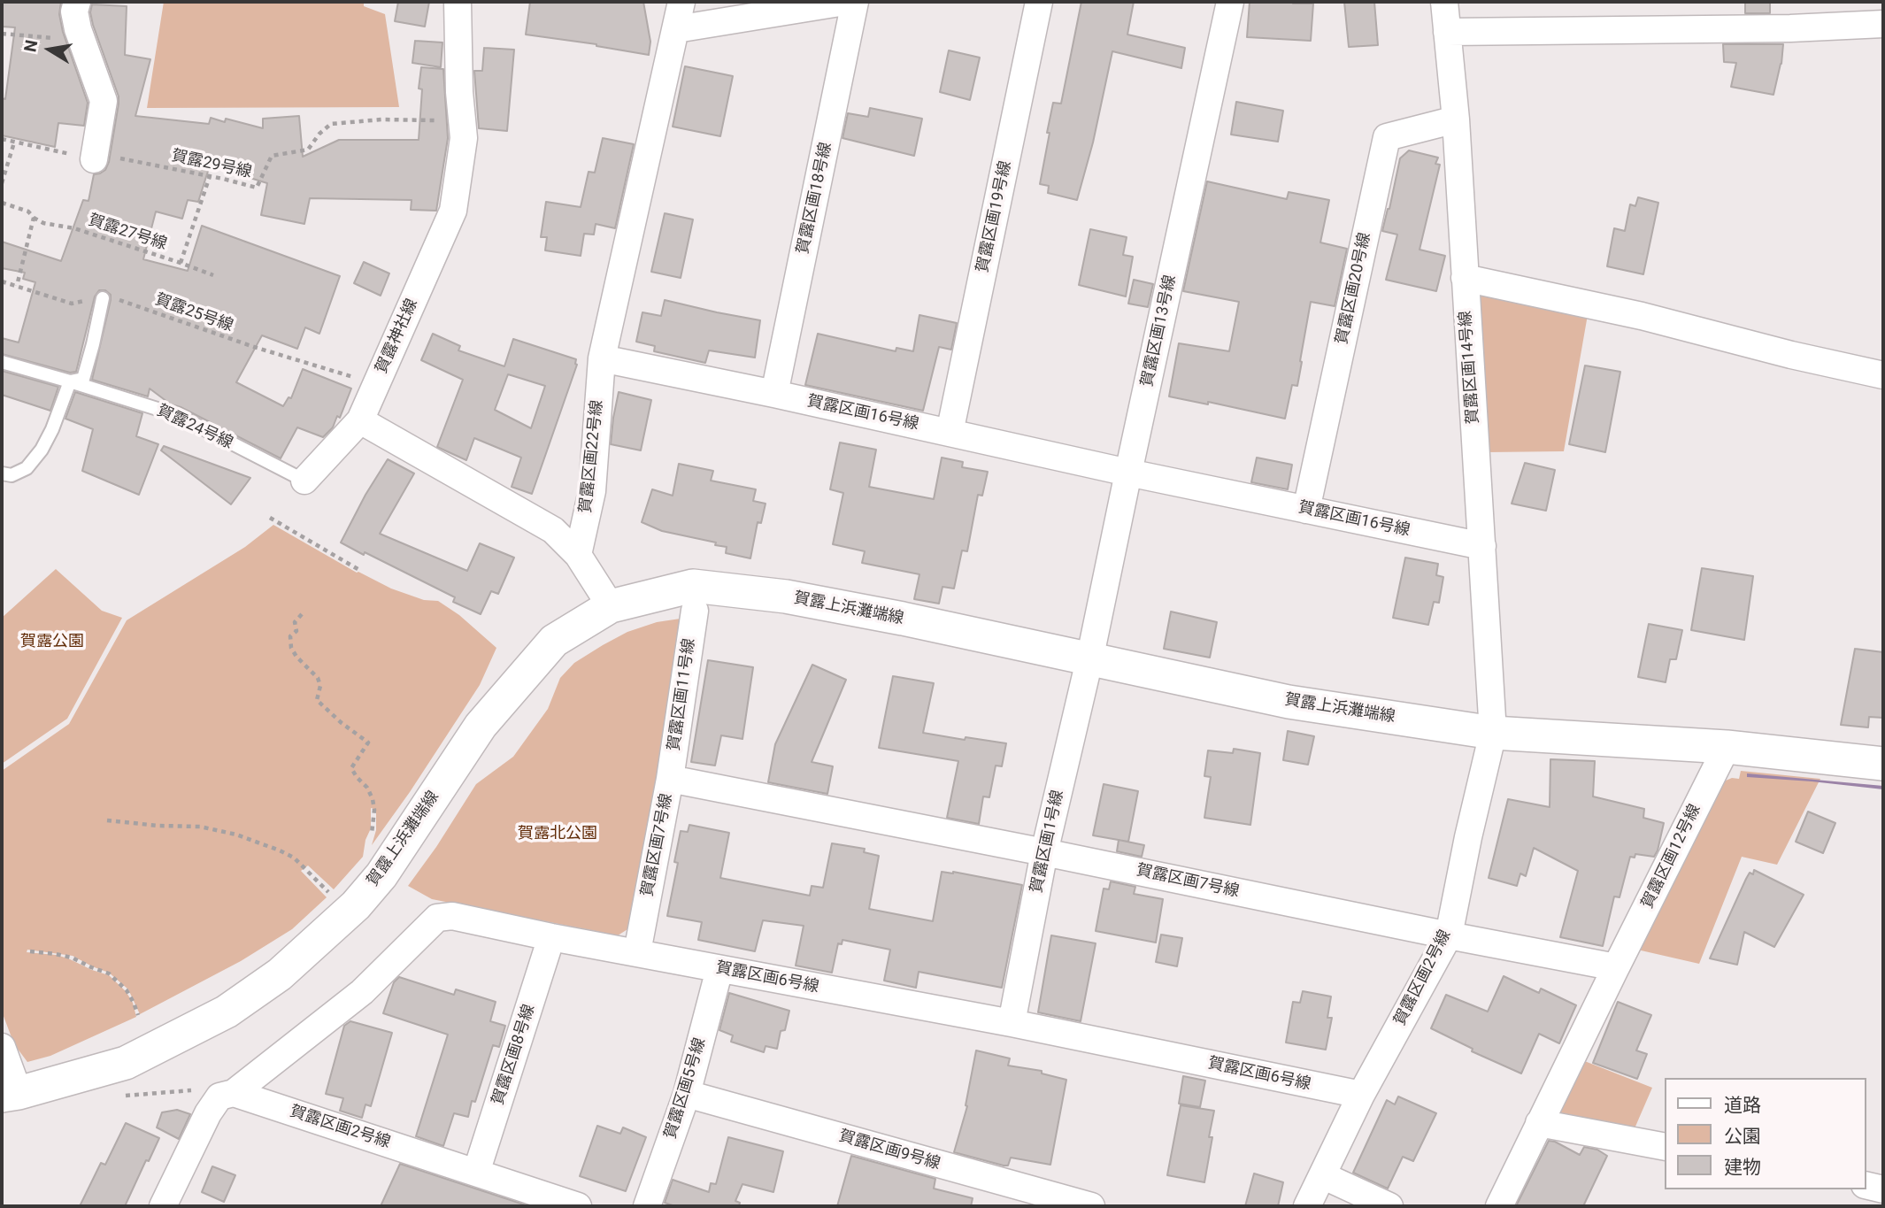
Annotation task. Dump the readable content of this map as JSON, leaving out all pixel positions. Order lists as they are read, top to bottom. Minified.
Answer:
{"streets":{"street":["賀露区画18号線","賀露区画19号線","賀露区画20号線","賀露区画13号線","賀露神社線","賀露区画14号線","賀露区画16号線","賀露24号線","賀露区画22号線","賀露上浜灘端線","賀露区画11号線","賀露区画1号線","賀露区画7号線","賀露区画12号線","賀露区画6号線","賀露区画2号線","賀露区画8号線","賀露区画5号線","賀露区画9号線"],"path":["賀露29号線","賀露27号線","賀露25号線"]},"crossings":[["賀露29号線","賀露神社線"],["賀露区画18号線","賀露区画16号線"],["賀露区画19号線","賀露区画16号線"],["賀露区画20号線","賀露区画14号線"],["賀露区画20号線","賀露区画16号線"],["賀露25号線","賀露神社線"],["賀露区画13号線","賀露区画16号線"],["賀露区画13号線","賀露上浜灘端線"],["賀露区画13号線","賀露区画1号線"],["賀露神社線","賀露24号線"],["賀露区画14号線","賀露区画16号線"],["賀露区画14号線","賀露上浜灘端線"],["賀露区画14号線","賀露区画2号線"],["賀露区画16号線","賀露区画22号線"],["賀露上浜灘端線","賀露区画1号線"],["賀露上浜灘端線","賀露区画12号線"],["賀露上浜灘端線","賀露区画2号線"],["賀露区画11号線","賀露区画7号線"],["賀露区画1号線","賀露区画7号線"],["賀露区画1号線","賀露区画6号線"],["賀露区画7号線","賀露区画12号線"],["賀露区画7号線","賀露区画6号線"],["賀露区画7号線","賀露区画2号線"],["賀露区画6号線","賀露区画2号線"],["賀露区画6号線","賀露区画8号線"],["賀露区画6号線","賀露区画5号線"],["賀露区画2号線","賀露区画8号線"],["賀露区画5号線","賀露区画9号線"]],"parks":["賀露公園","賀露北公園"],"legend":["道路","公園","建物"],"north":"left"}
